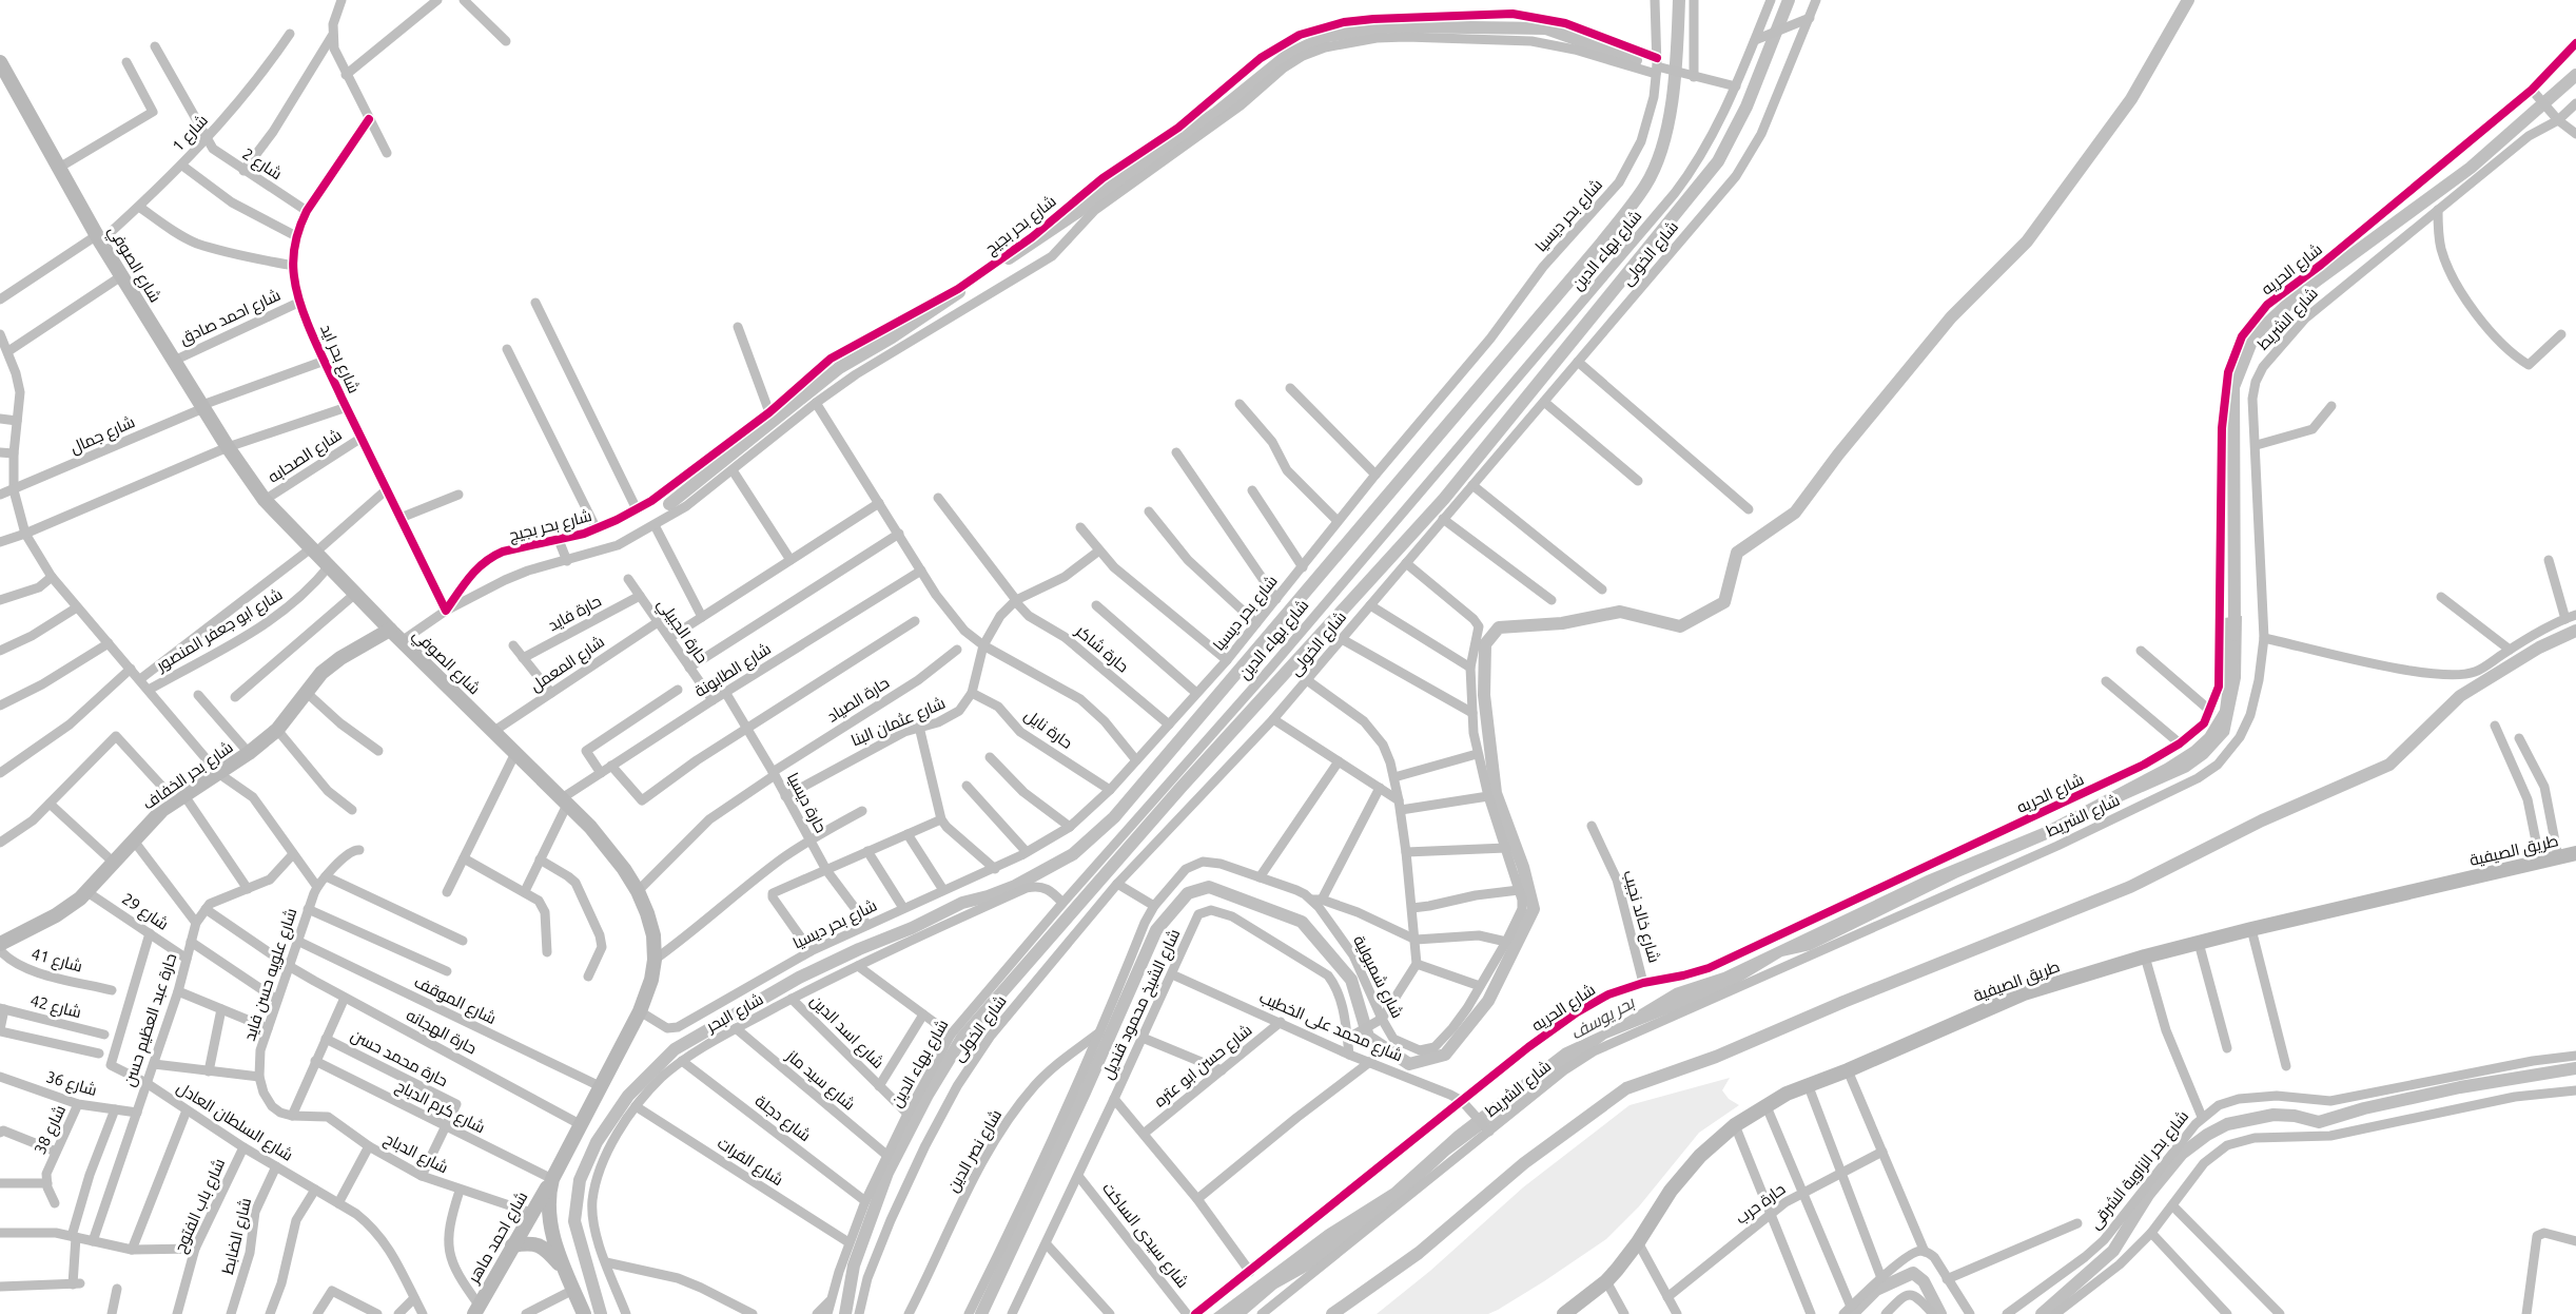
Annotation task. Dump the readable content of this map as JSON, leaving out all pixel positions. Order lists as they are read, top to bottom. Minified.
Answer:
{"streets":{"street":["شارع 1","شارع 2","شارع بحر ديسيا","شارع بحر بجيج","شارع بهاء الدين","شارع الخولى","شارع الصوفي","شارع الحريه","شارع احمد صادق","شارع الشريط","شارع بحر ايد","شارع جمال","شارع الصحابه","حارة فايد","شارع ابو جعفر المنصور","حارة الجبيلي","حارة شاكر","شارع المعمل","شارع الطابونة","حارة الصياد","شارع عثمان البنا","حارة نايل","شارع بحر الخفاف","حارة ديسيا","طريق الصيفية","شارع 29","شارع خالد نجيب","شارع 41","شارع علويه حسن فايد","شارع شمبولية","شارع الموقف","شارع الشيخ محمود قنديل","شارع 42","شارع البحر","حارة عبد العظيم حسن","شارع محمد على الخطيب","حارة الهجانه","شارع اسد الدين","حارة محمد حسن","شارع حسن ابو عتره","شارع سيد ماز","شارع 36","شارع كرم الدباح","شارع دجلة","شارع السلطان العادل","شارع 38","شارع نصر الدين","شارع الدباح","شارع الفرات","شارع بحر الزاوية الشرقى","حارة حرب","شارع باب الفتوح","شارع سيدى الساكت","شارع الضابط","شارع احمد ماهر"]},"crossings":[["شارع 1","شارع 2"],["شارع 1","شارع الصوفي"],["شارع 2","شارع بحر ايد"],["شارع بحر ديسيا","شارع بحر بجيج"],["شارع بحر ديسيا","شارع الصوفي"],["شارع بحر ديسيا","حارة شاكر"],["شارع بحر ديسيا","حارة نايل"],["شارع بحر ديسيا","حارة ديسيا"],["شارع بحر بجيج","شارع الصوفي"],["شارع بحر بجيج","شارع بحر ايد"],["شارع بهاء الدين","شارع البحر"],["شارع بهاء الدين","شارع اسد الدين"],["شارع بهاء الدين","شارع سيد ماز"],["شارع بهاء الدين","شارع دجلة"],["شارع بهاء الدين","شارع الفرات"],["شارع الخولى","شارع شمبولية"],["شارع الصوفي","شارع احمد صادق"],["شارع الصوفي","شارع جمال"],["شارع الصوفي","شارع الصحابه"],["شارع الصوفي","شارع ابو جعفر المنصور"],["شارع الصوفي","شارع المعمل"],["شارع الصوفي","شارع الطابونة"],["شارع الصوفي","حارة الصياد"],["شارع الصوفي","شارع بحر الخفاف"],["شارع الصوفي","شارع الموقف"],["شارع الصوفي","حارة الهجانه"],["شارع الصوفي","شارع كرم الدباح"],["شارع الصوفي","شارع احمد ماهر"],["شارع الحريه","شارع خالد نجيب"],["شارع الحريه","شارع محمد على الخطيب"],["شارع احمد صادق","شارع بحر ايد"],["شارع الشريط","شارع محمد على الخطيب"],["شارع بحر ايد","شارع جمال"],["شارع بحر ايد","شارع الصحابه"],["حارة فايد","حارة الجبيلي"],["حارة الجبيلي","شارع المعمل"],["حارة الجبيلي","شارع الطابونة"],["حارة شاكر","شارع عثمان البنا"],["شارع الطابونة","حارة ديسيا"],["حارة الصياد","حارة ديسيا"],["شارع عثمان البنا","حارة نايل"],["شارع عثمان البنا","حارة ديسيا"],["شارع بحر الخفاف","شارع 29"],["شارع 29","حارة عبد العظيم حسن"],["شارع 29","شارع السلطان العادل"],["شارع علويه حسن فايد","شارع الموقف"],["شارع علويه حسن فايد","حارة الهجانه"],["شارع علويه حسن فايد","شارع الدباح"],["شارع شمبولية","شارع نصر الدين"],["شارع الشيخ محمود قنديل","شارع محمد على الخطيب"],["شارع الشيخ محمود قنديل","شارع سيدى الساكت"],["شارع البحر","شارع اسد الدين"],["شارع البحر","شارع سيد ماز"],["شارع البحر","شارع دجلة"],["شارع البحر","شارع الفرات"],["حارة عبد العظيم حسن","حارة الهجانه"],["حارة عبد العظيم حسن","شارع 36"],["حارة عبد العظيم حسن","شارع السلطان العادل"],["شارع محمد على الخطيب","شارع حسن ابو عتره"],["حارة محمد حسن","شارع كرم الدباح"],["شارع 36","شارع 38"],["شارع كرم الدباح","شارع احمد ماهر"],["شارع السلطان العادل","شارع باب الفتوح"],["شارع السلطان العادل","شارع الضابط"],["شارع الدباح","شارع احمد ماهر"]],"water":["بحر يوسف"]}
